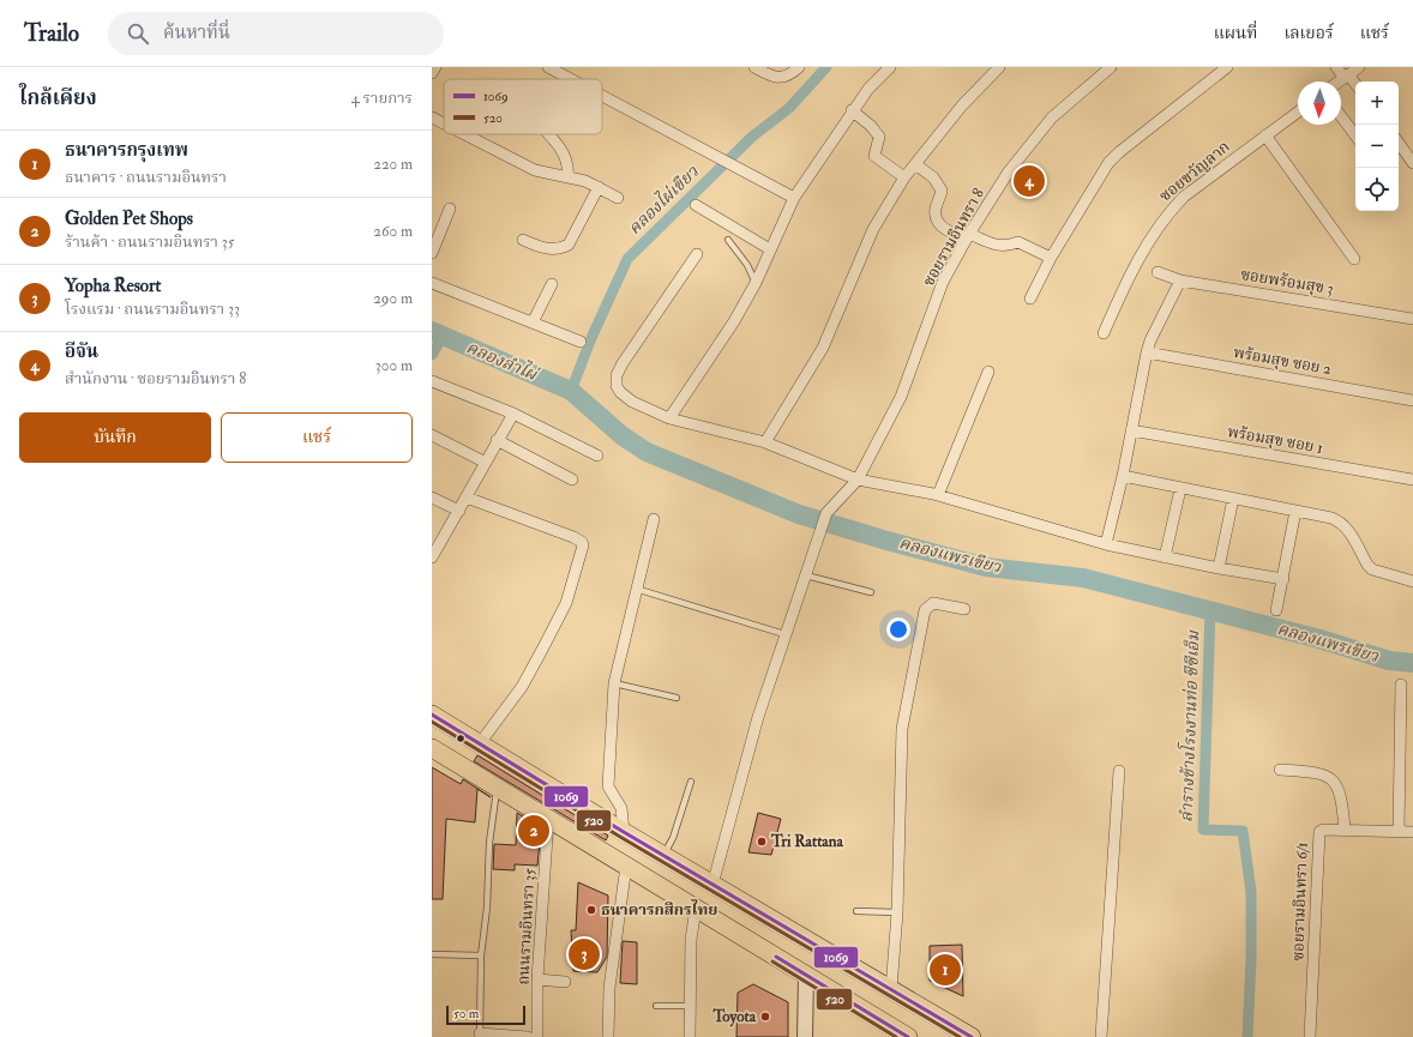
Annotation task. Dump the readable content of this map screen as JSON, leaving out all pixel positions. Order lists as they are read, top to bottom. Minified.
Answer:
{"streets":{"street":["ซอยขวัญลาก","ซอยรามอินทรา 8","ซอยพร้อมสุข 3","พร้อมสุข ซอย 2","พร้อมสุข ซอย 1","ซอยรามอินทรา 6/1","ถนนรามอินทรา 35"]},"water":["คลองไผ่เขียว","คลองลำไผ่","คลองแพรเขียว","ลำรางข้างโรงงานท่อ ซีซีเอ็ม"],"places":["Tri Rattana","ธนาคารกสิกรไทย","Toyota"],"lines":["transit line 1069","transit line 520"],"legend":["1069","520"],"scale_bar":"50 m","north":"bottom","page":{"header":"Trailo","search":"ค้นหาที่นี่","nav":["แผนที่","เลเยอร์","แชร์"],"heading":["ใกล้เคียง","4 รายการ"],"map_buttons":["+","−"],"list":[{"mark":"1","name":"ธนาคารกรุงเทพ","note":"ธนาคาร · ถนนรามอินทรา","value":"220 m"},{"mark":"2","name":"Golden Pet Shops","note":"ร้านค้า · ถนนรามอินทรา 35","value":"260 m"},{"mark":"3","name":"Yopha Resort","note":"โรงแรม · ถนนรามอินทรา 33","value":"290 m"},{"mark":"4","name":"อีจัน","note":"สำนักงาน · ซอยรามอินทรา 8","value":"300 m"}],"pins":["4","2","3","1"],"buttons":["บันทึก","แชร์"],"scale":"50 m"}}
